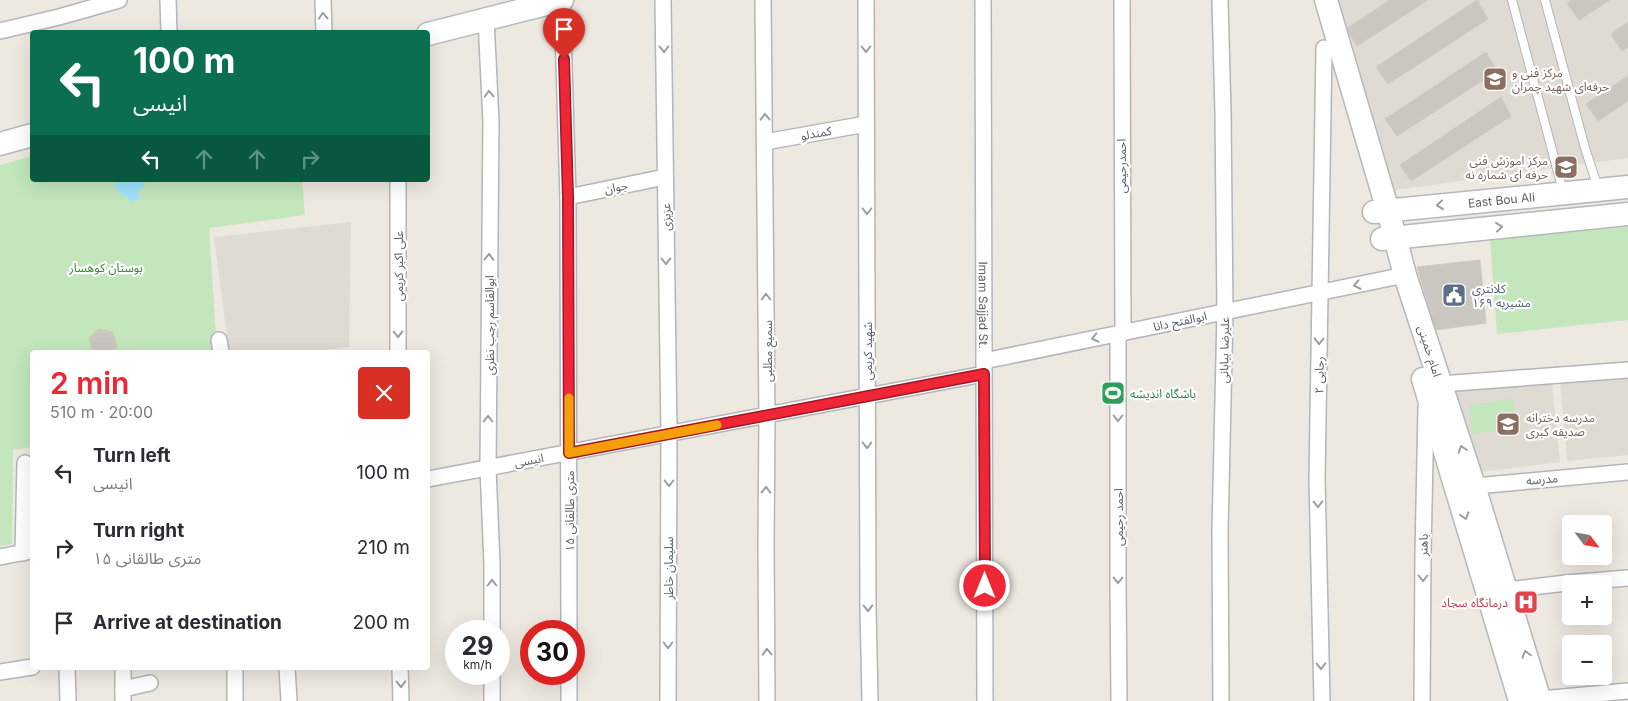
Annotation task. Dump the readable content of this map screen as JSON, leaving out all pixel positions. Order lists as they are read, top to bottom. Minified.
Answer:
{"streets":{"main road":["East Bou Ali","امام خمینی"],"street":["کمندلو","احمدرحیمی","جوان","عزیزی","علی اکبر کریمی","Imam Sajjad St.","ابوالفتح دانا","ابوالقاسم رجب نظری","علیرضا بیابانی","سمیع مطلبی","شهید کریمی","رجایی ۲","انیسی","مدرسه","۱۵ متری طالقانی","احمد رحیمی","باهنر","سلیمان خاطر"]},"crossings":[["کمندلو","سمیع مطلبی"],["کمندلو","شهید کریمی"],["احمدرحیمی","ابوالفتح دانا"],["احمدرحیمی","احمد رحیمی"],["جوان","عزیزی"],["جوان","۱۵ متری طالقانی"],["East Bou Ali","امام خمینی"],["عزیزی","انیسی"],["عزیزی","سلیمان خاطر"],["Imam Sajjad St.","ابوالفتح دانا"],["Imam Sajjad St.","انیسی"],["ابوالفتح دانا","علیرضا بیابانی"],["ابوالفتح دانا","امام خمینی"],["ابوالفتح دانا","رجایی ۲"],["ابوالفتح دانا","انیسی"],["ابوالفتح دانا","احمد رحیمی"],["ابوالقاسم رجب نظری","انیسی"],["سمیع مطلبی","انیسی"],["شهید کریمی","انیسی"],["امام خمینی","رجایی ۲"],["امام خمینی","مدرسه"],["امام خمینی","باهنر"],["انیسی","۱۵ متری طالقانی"],["انیسی","سلیمان خاطر"]],"one_way":["عزیزی","علی اکبر کریمی","ابوالفتح دانا","ابوالقاسم رجب نظری","سمیع مطلبی","شهید کریمی","رجایی ۲","احمد رحیمی","باهنر","سلیمان خاطر"],"parks":["بوستان کوهسار"],"places":{"school or university":["مرکز فنی و حرفه‌ای شهید چمران","مرکز اموزش فنی حرفه ای شماره نه","مدرسه دخترانه صدیقه کبری"],"public building":["کلانتری ۱۶۹ مشیریه"],"sports":["باشگاه اندیشه"],"hospital":["درمانگاه سجاد"]},"north":"bottom right","page":{"turn":["100 m","انیسی"],"heading":["2 min","510 m · 20:00"],"list":[{"name":"Turn left","note":"انیسی","value":"100 m"},{"name":"Turn right","note":"۱۵ متری طالقانی","value":"210 m"},{"name":"Arrive at destination","value":"200 m"}],"map_buttons":["+","−"],"speed":"29 km/h","limit":"30"}}
